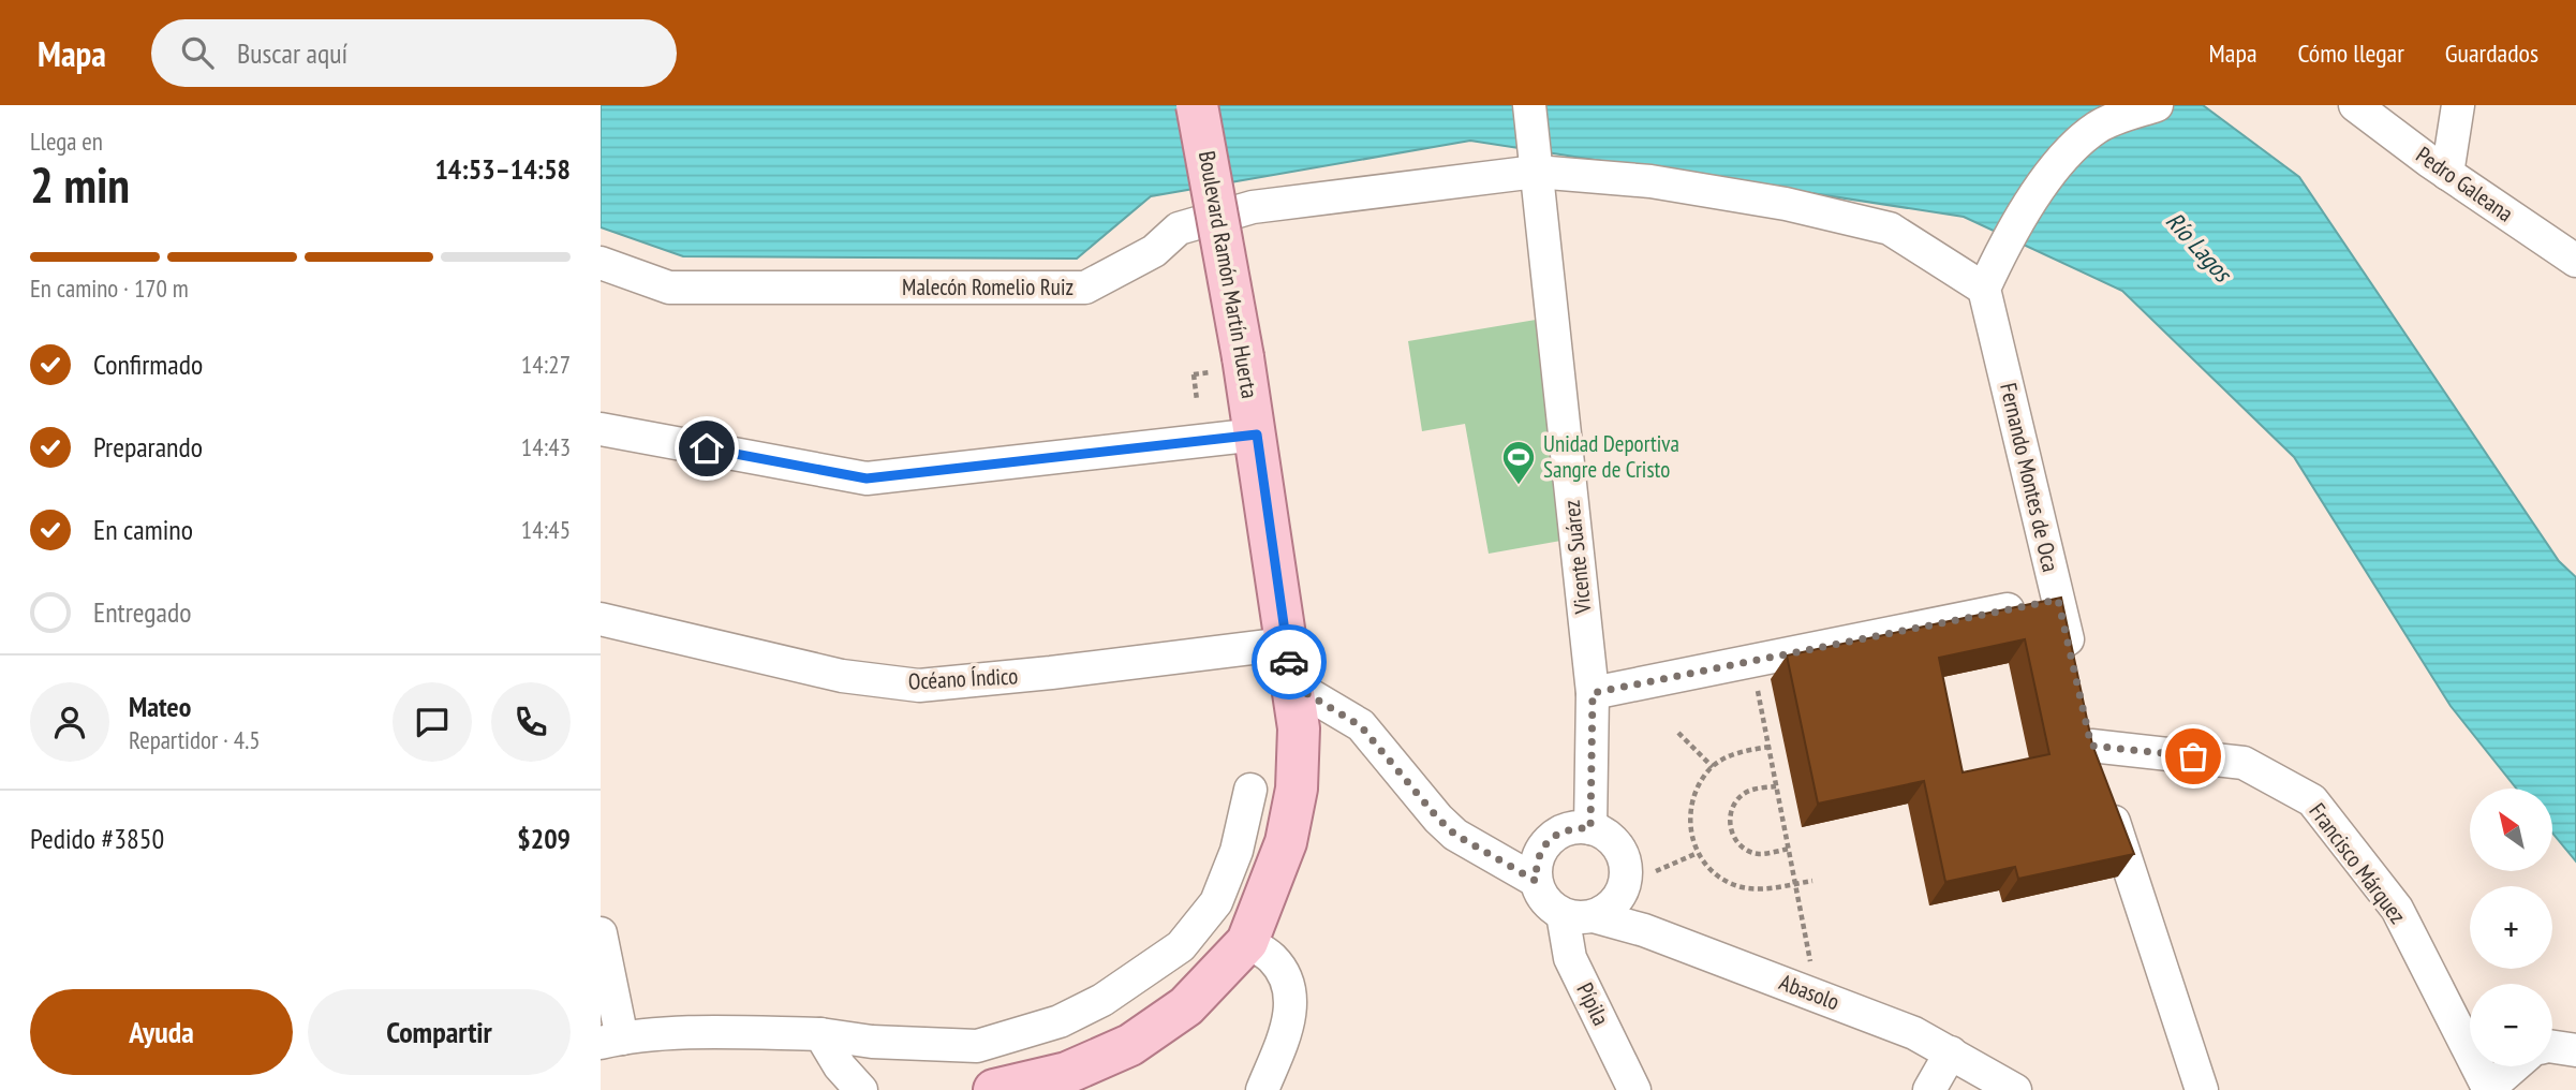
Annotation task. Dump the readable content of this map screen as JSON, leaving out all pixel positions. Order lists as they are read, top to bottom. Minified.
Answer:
{"streets":{"main road":["Boulevard Ramón Martín Huerta"],"street":["Pedro Galeana","Malecón Romelio Ruiz","Fernando Montes de Oca","Vicente Suárez","Océano Índico","Francisco Márquez","Abasolo","Pípila"]},"crossings":[["Boulevard Ramón Martín Huerta","Océano Índico"],["Malecón Romelio Ruiz","Fernando Montes de Oca"],["Malecón Romelio Ruiz","Vicente Suárez"],["Vicente Suárez","Abasolo"],["Vicente Suárez","Pípila"],["Abasolo","Pípila"]],"water":["Río Lagos"],"places":{"sports":["Unidad Deportiva Sangre de Cristo"]},"north":"top left","page":{"header":"Mapa","search":"Buscar aquí","nav":["Mapa","Cómo llegar","Guardados"],"heading":["2 min","Llega en","14:53–14:58"],"panel":["Mateo","Repartidor · 4.5","Pedido #3850","$209"],"bar":"En camino · 170 m","list":[["Confirmado","14:27"],["Preparando","14:43"],["En camino","14:45"],"Entregado"],"map_buttons":["+","−"],"buttons":["Ayuda","Compartir"]}}
